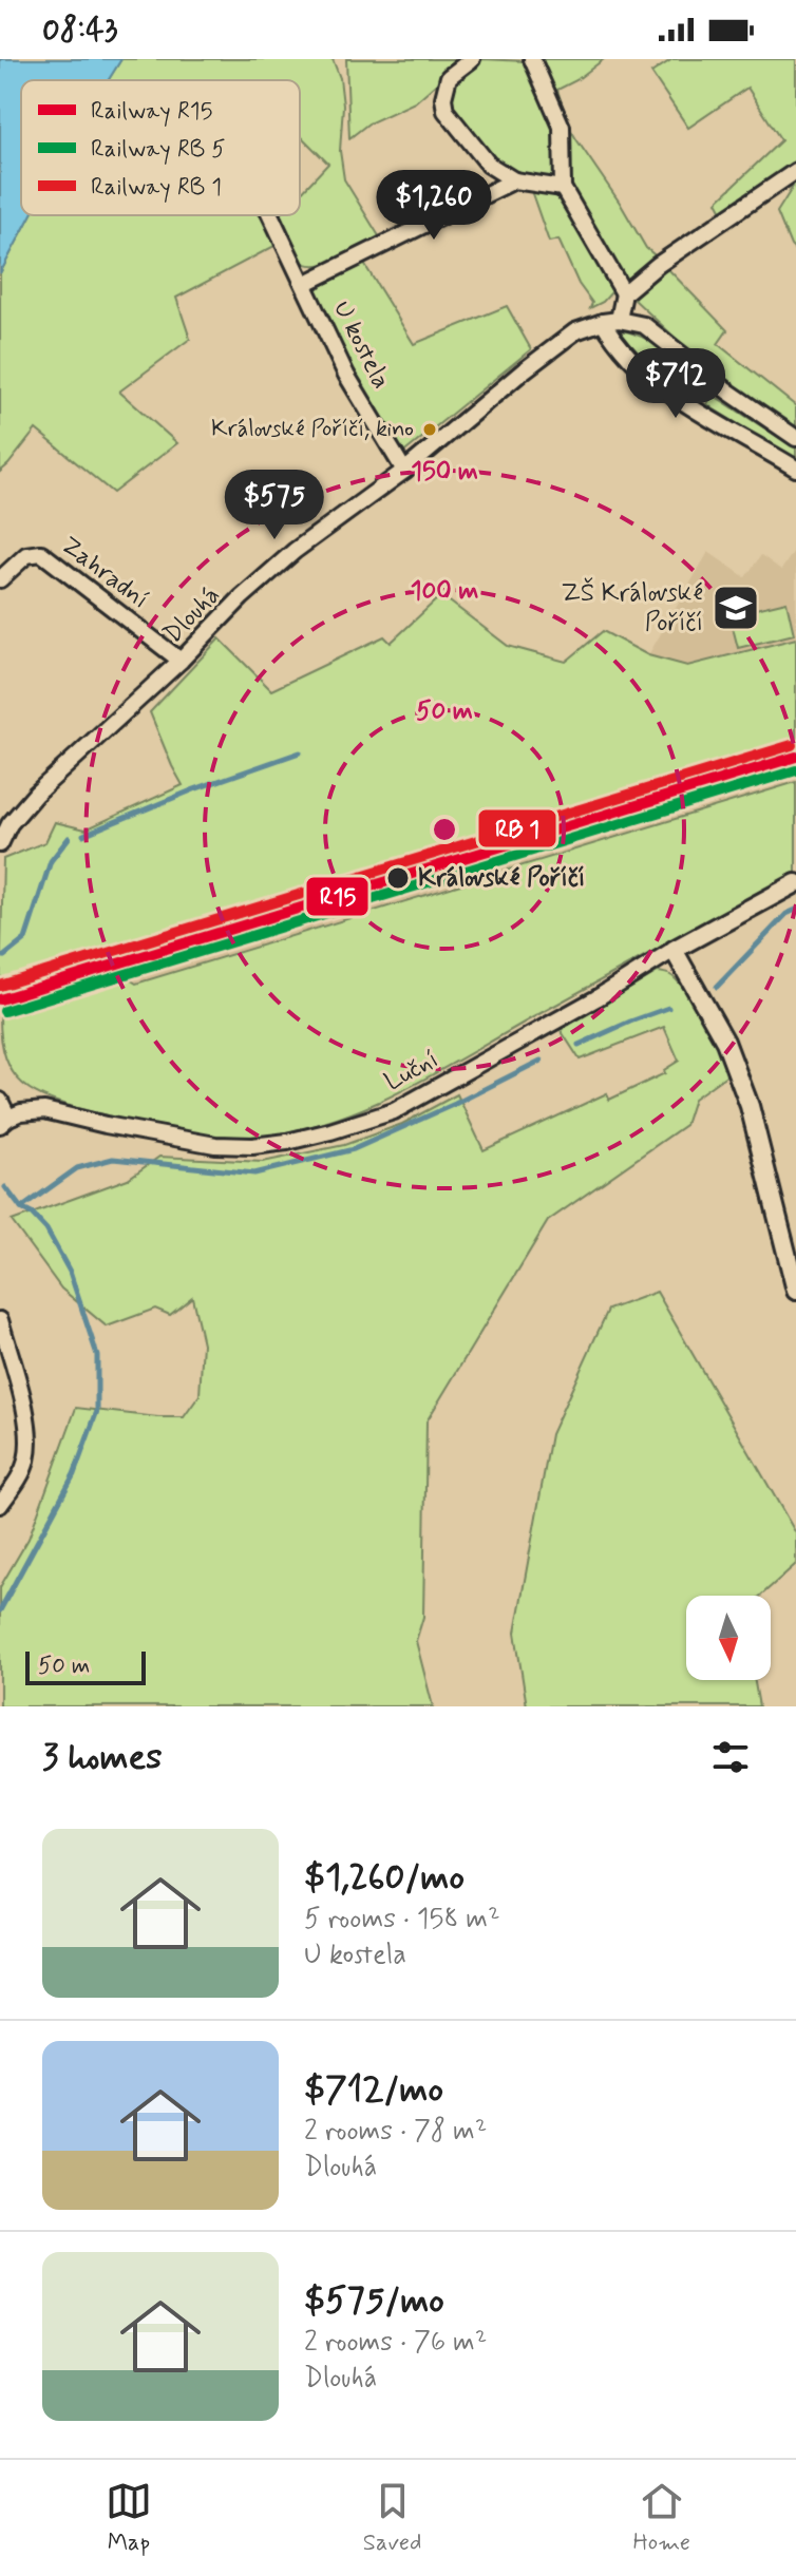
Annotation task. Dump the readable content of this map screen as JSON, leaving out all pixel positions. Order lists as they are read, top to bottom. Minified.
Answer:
{"streets":{"street":["U kostela","Zahradní","Dlouhá","Luční"]},"crossings":[["U kostela","Dlouhá"],["Zahradní","Dlouhá"]],"places":{"other":["Královské Poříčí, kino","Královské Poříčí"],"school or university":["ZŠ Královské Poříčí"]},"lines":["rail line R15"],"legend":["Railway R15","Railway RB 5","Railway RB 1"],"scale_bar":"50 m","north":"bottom","page":{"status":"08:43","price":["$1,260","$712","$575"],"scale":"50 m","heading":"3 homes","list":[{"name":"$1,260/mo","note":"5 rooms · 158 m² · U kostela"},{"name":"$712/mo","note":"2 rooms · 78 m² · Dlouhá"},{"name":"$575/mo","note":"2 rooms · 76 m² · Dlouhá"}],"tabs":["Map","Saved","Home"]},"rings":["150 m","100 m","50 m"]}
